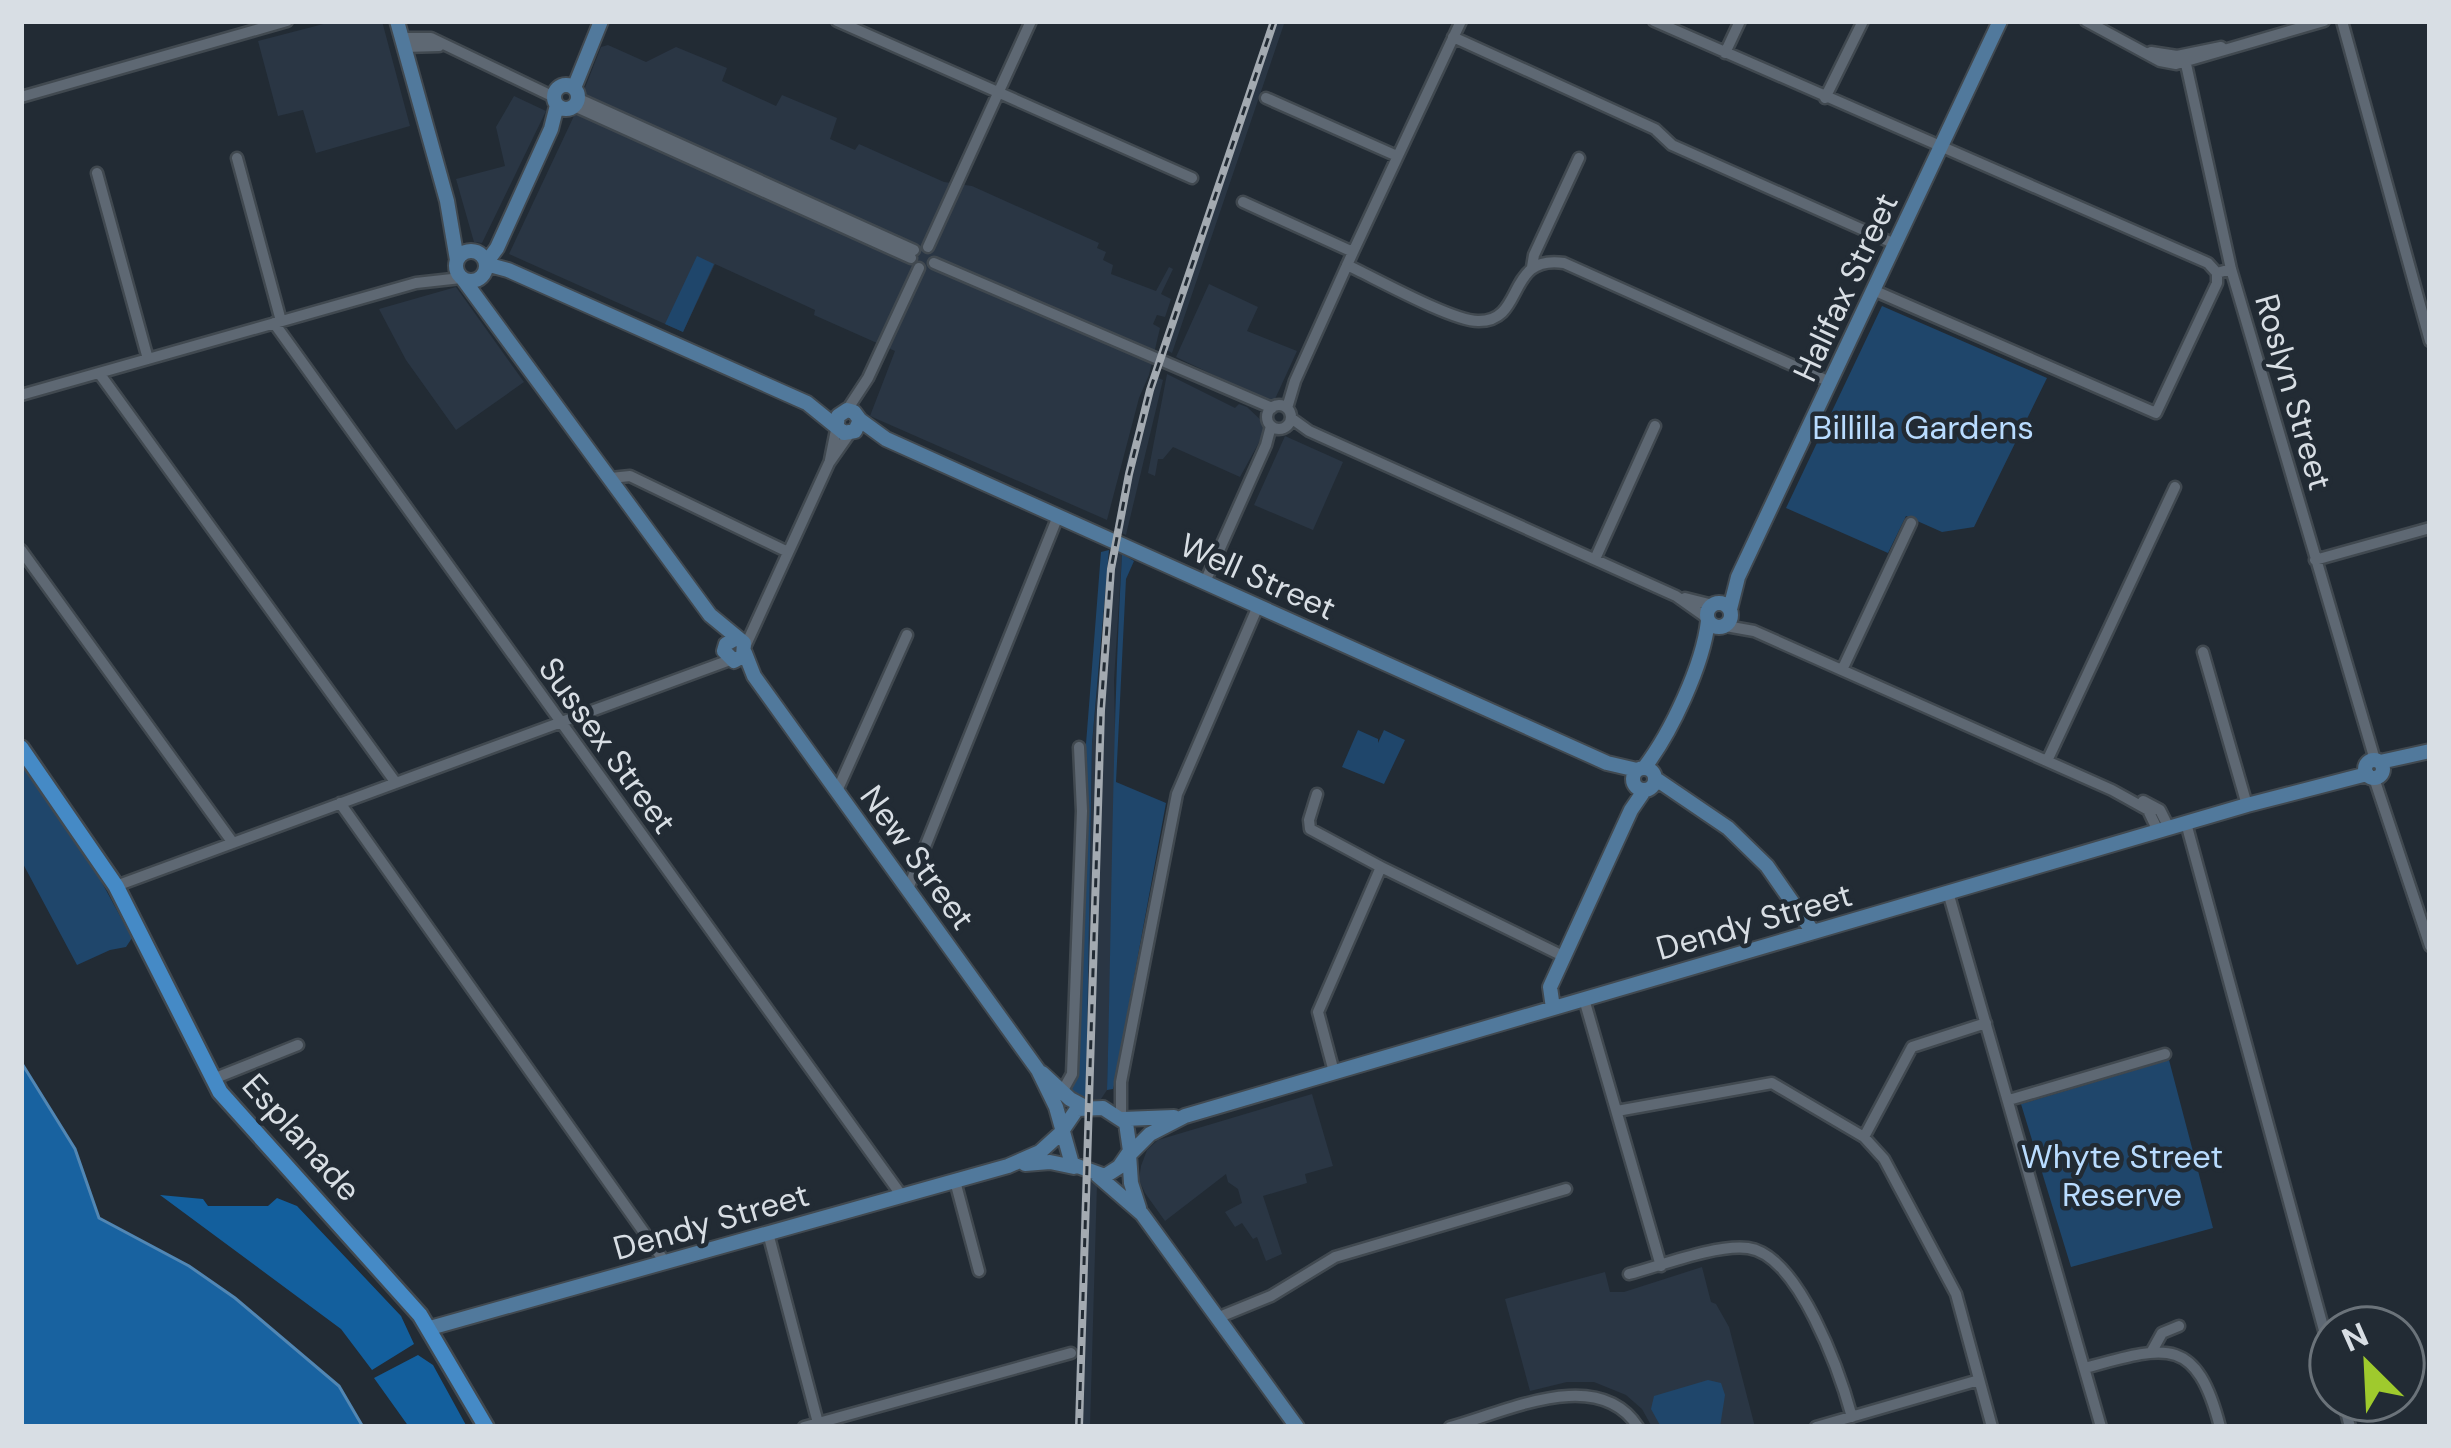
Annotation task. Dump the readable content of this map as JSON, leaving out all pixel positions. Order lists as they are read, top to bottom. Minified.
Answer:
{"streets":{"main road":["Esplanade"],"street":["Halifax Street","Roslyn Street","Well Street","Sussex Street","New Street","Dendy Street"]},"crossings":[["Halifax Street","Well Street"],["Halifax Street","Dendy Street"],["Roslyn Street","Dendy Street"],["Well Street","New Street"],["Well Street","Dendy Street"],["Sussex Street","Dendy Street"],["New Street","Dendy Street"],["Dendy Street","Esplanade"]],"parks":["Billilla Gardens","Whyte Street Reserve"],"north":"top left"}
